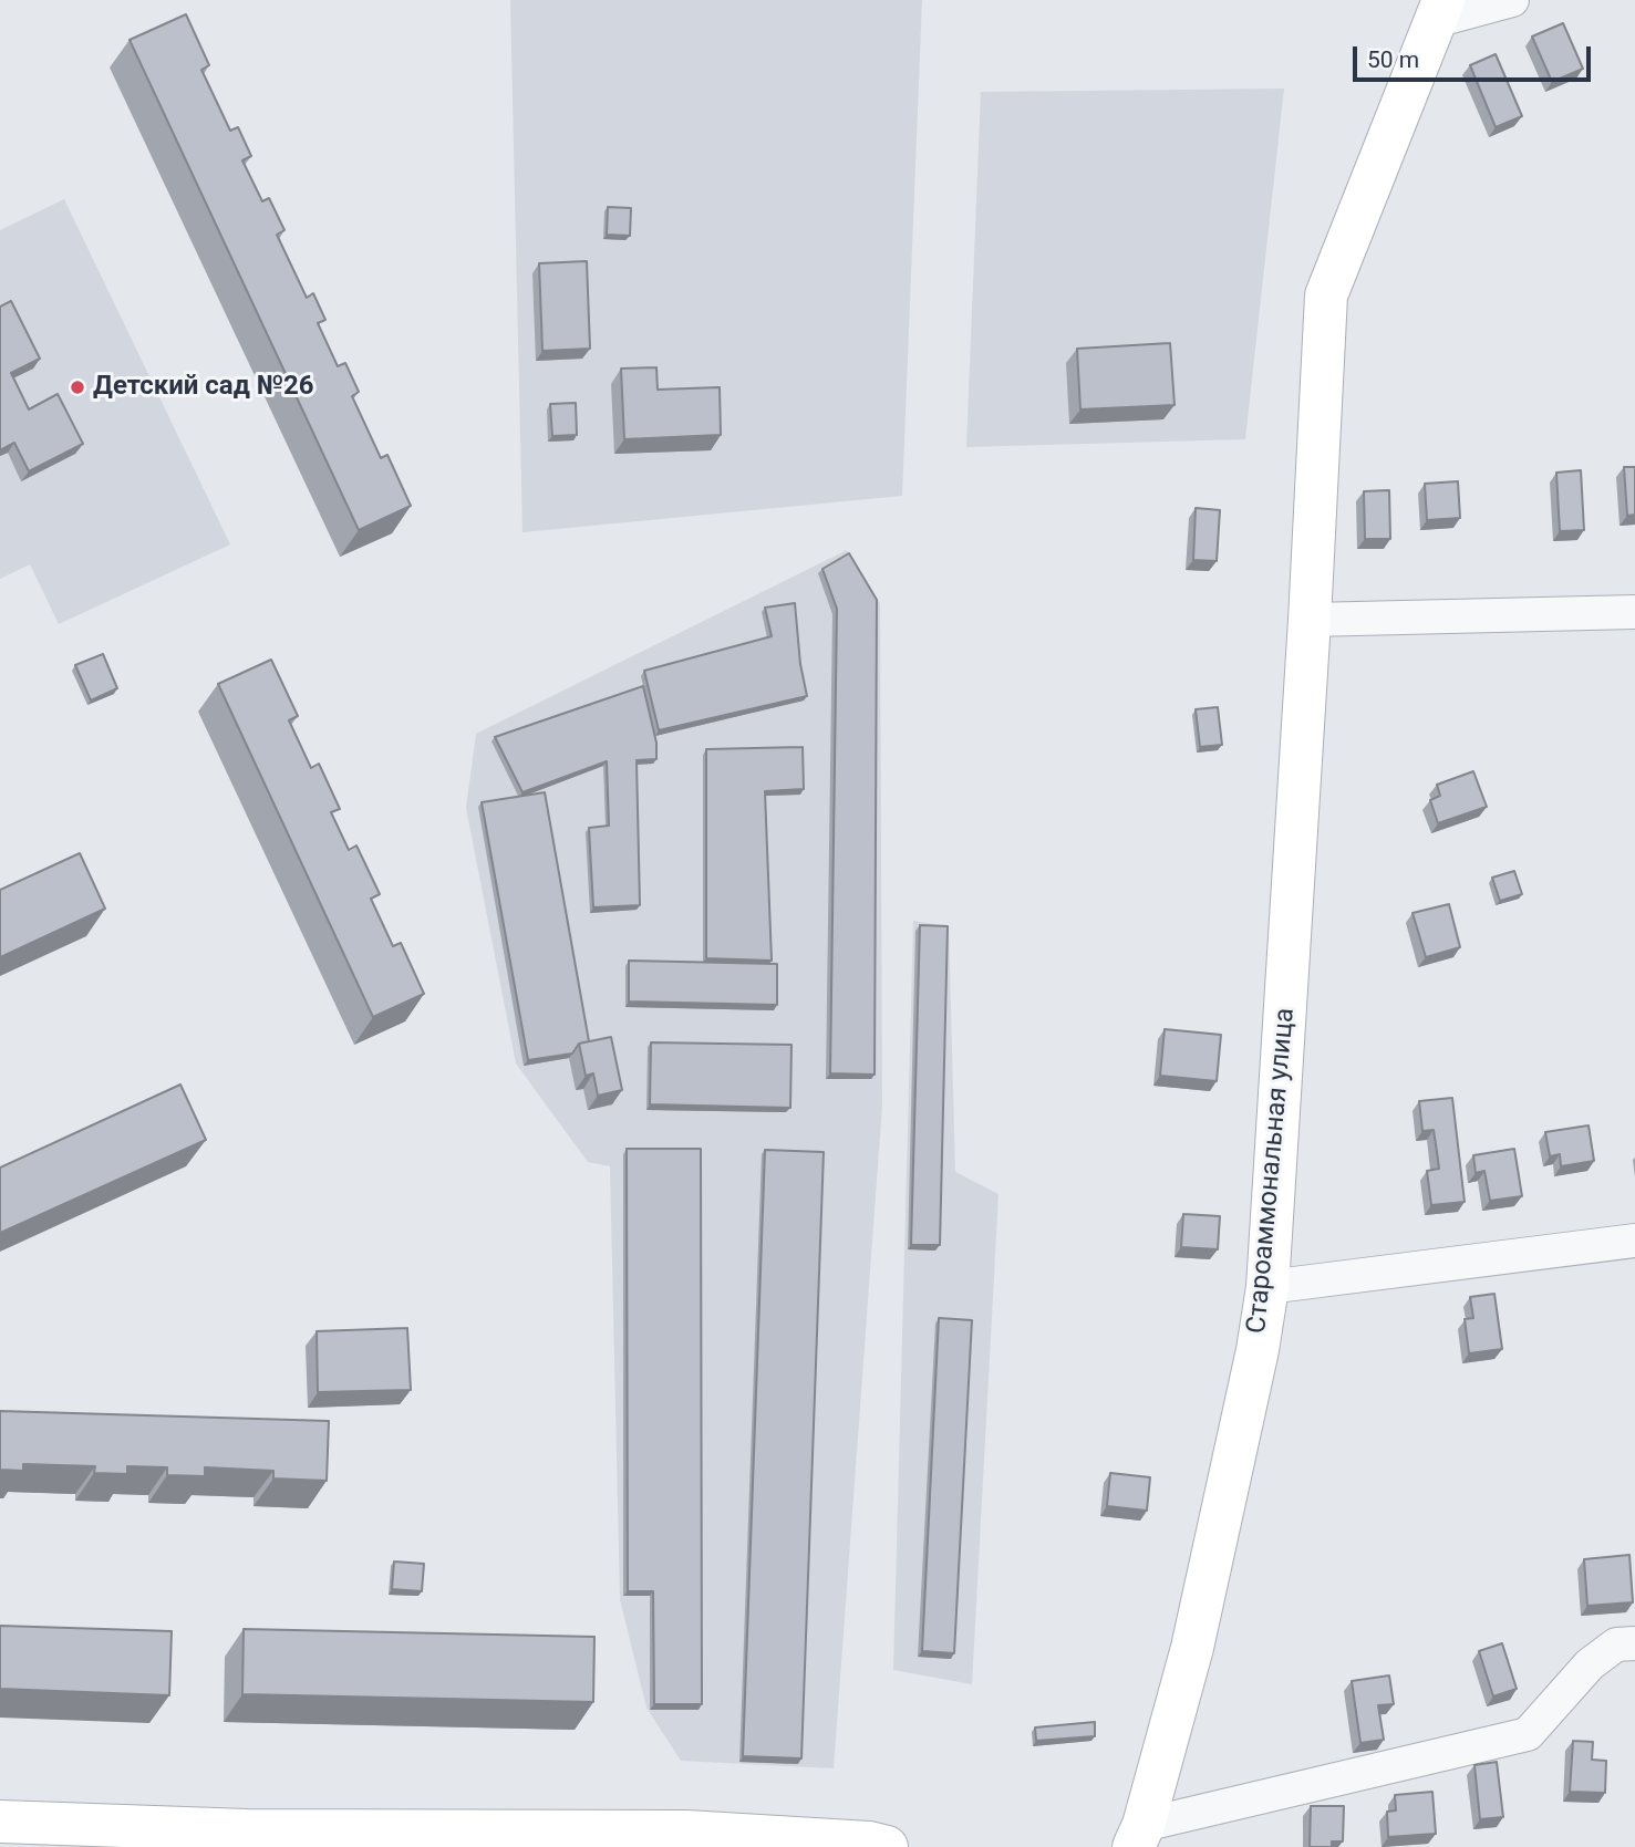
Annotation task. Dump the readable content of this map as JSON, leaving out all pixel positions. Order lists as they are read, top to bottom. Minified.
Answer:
{"streets":{"street":["Староаммональная улица"]},"places":["Детский сад №26"],"scale_bar":"50 m"}
